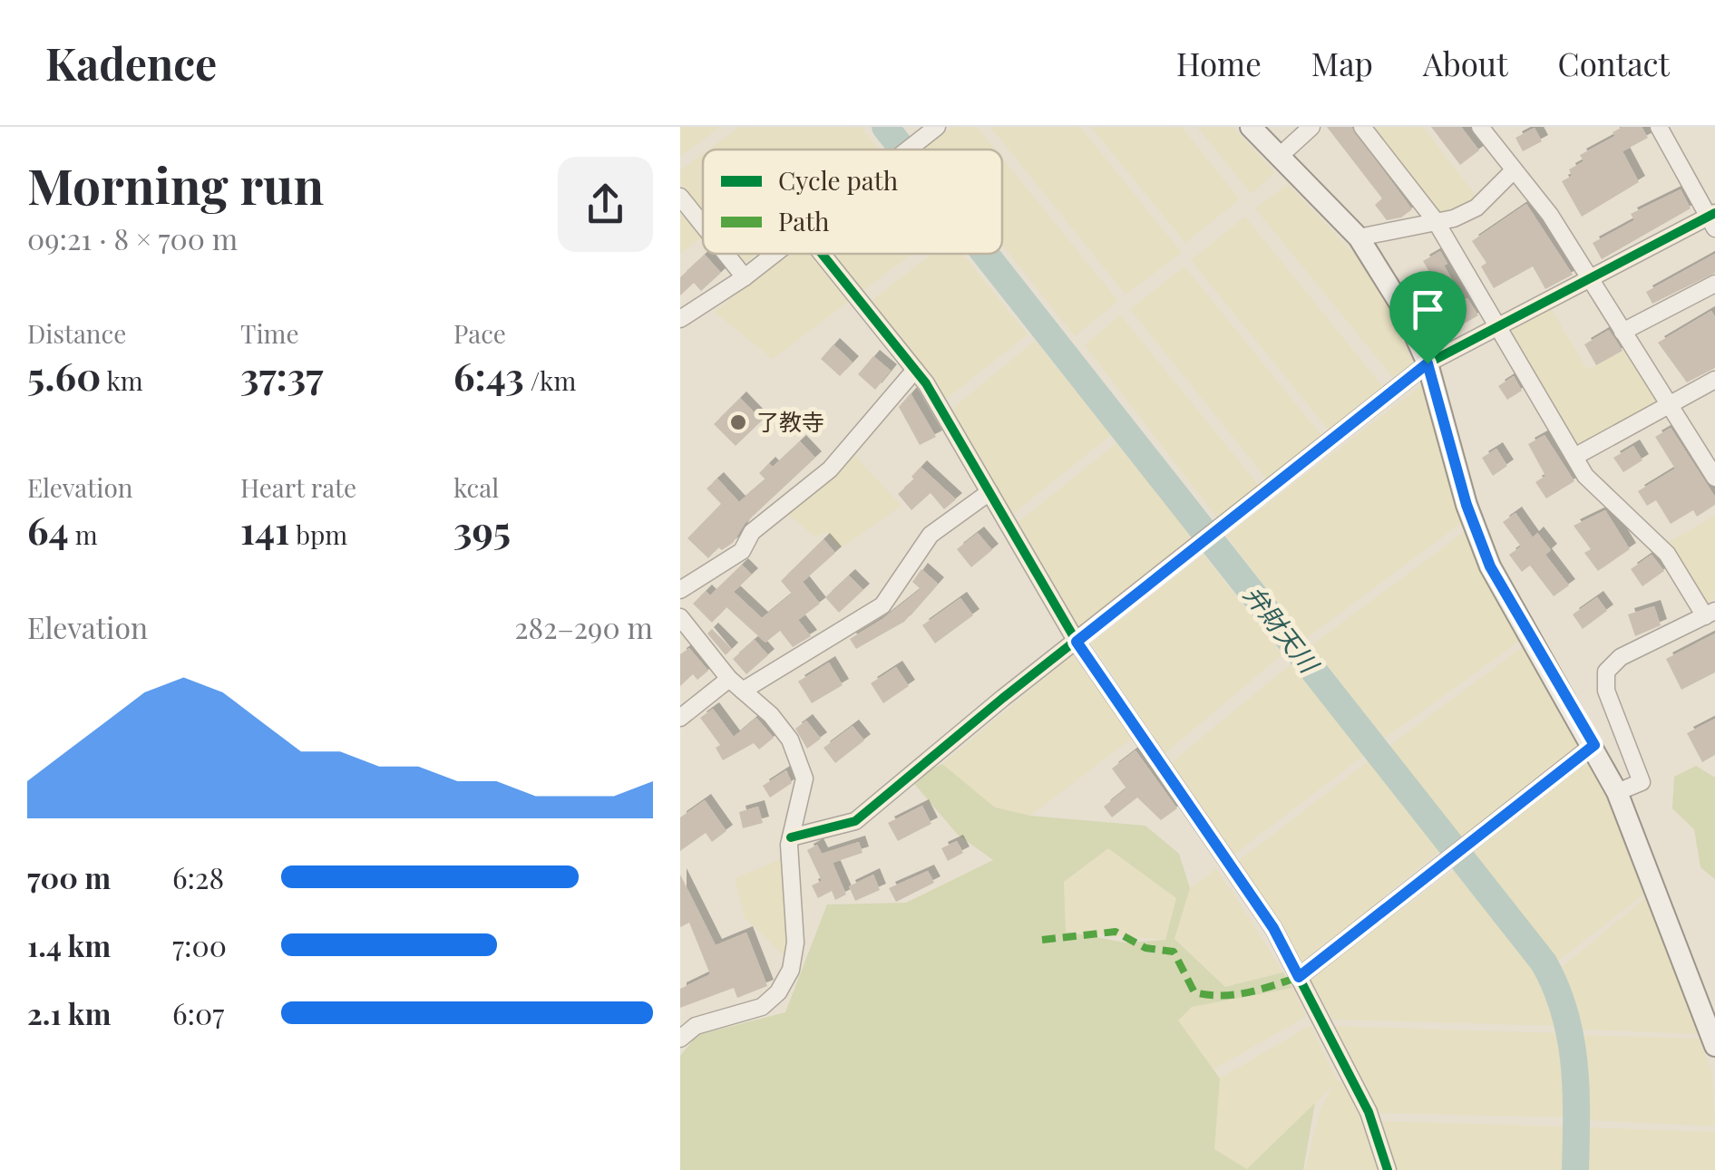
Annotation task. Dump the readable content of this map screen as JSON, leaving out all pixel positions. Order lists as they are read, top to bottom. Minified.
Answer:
{"water":["弁財天川"],"places":["了教寺"],"legend":["Cycle path","Path"],"page":{"header":"Kadence","nav":["Home","Map","About","Contact"],"heading":["Morning run","09:21 · 8 × 700 m"],"stats":[["Distance","5.60 km"],["Time","37:37"],["Pace","6:43 /km"],["Elevation","64 m"],["Heart rate","141 bpm"],["kcal","395"]],"chart":["Elevation","282–290 m"],"list":[{"name":"700 m","note":"6:28"},{"name":"1.4 km","note":"7:00"},{"name":"2.1 km","note":"6:07"}]}}
